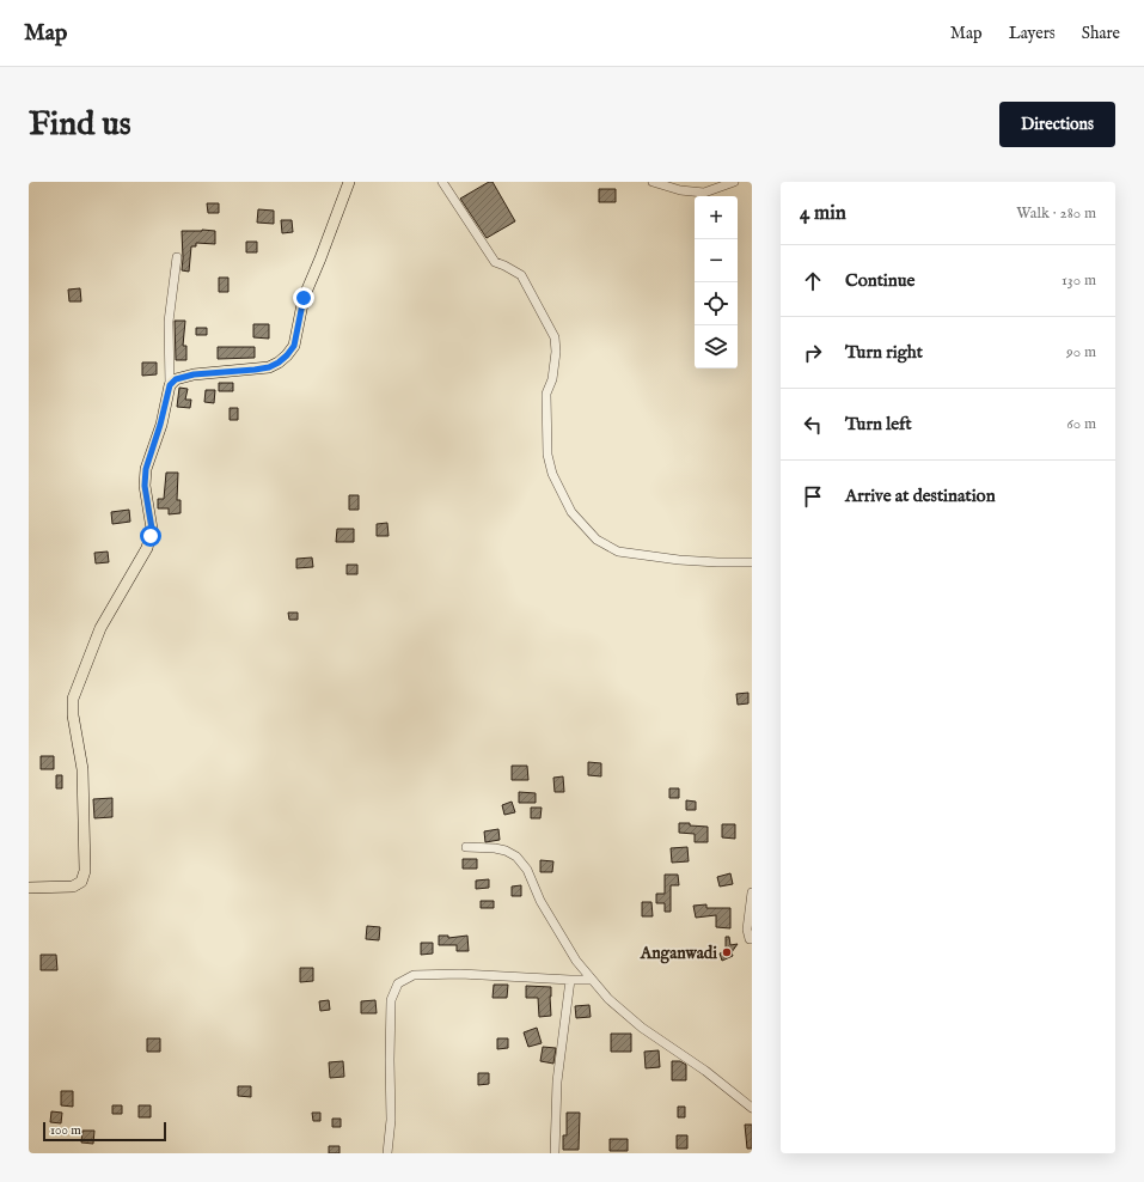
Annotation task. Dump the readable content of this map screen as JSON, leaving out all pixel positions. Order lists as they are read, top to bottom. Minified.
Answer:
{"places":["Anganwadi"],"scale_bar":"100 m","page":{"header":"Map","nav":["Map","Layers","Share"],"buttons":"Directions","title":"Find us","heading":["4 min","Walk · 280 m"],"map_buttons":["+","−"],"list":[["Continue","130 m"],["Turn right","90 m"],["Turn left","60 m"],"Arrive at destination"],"scale":"100 m"}}
